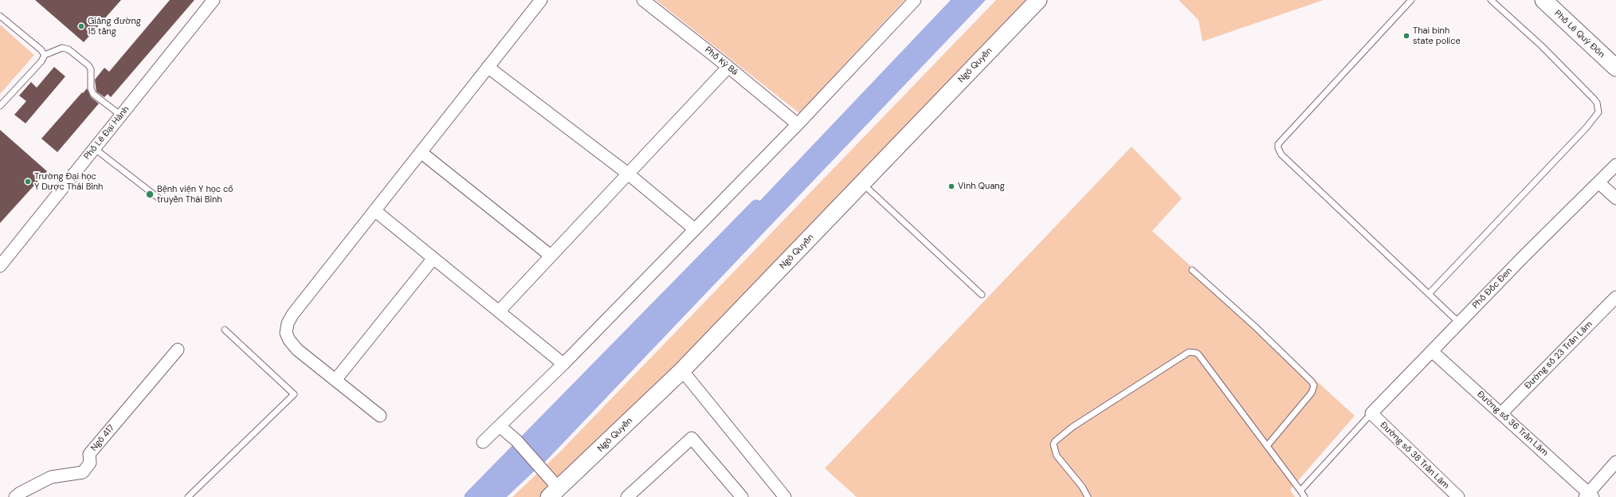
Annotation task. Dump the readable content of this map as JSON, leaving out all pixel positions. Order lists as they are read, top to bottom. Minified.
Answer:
{"streets":{"street":["Phố Lê Quý Đôn","Phố Kỳ Bá","Ngô Quyền","Phố Lê Đại Hành","Phố Đốc Đen","Đường số 23 Trần Lãm","Đường số 36 Trần Lãm","Ngõ 417","Đường số 38 Trần Lãm"]},"crossings":[["Phố Đốc Đen","Đường số 36 Trần Lãm"],["Phố Đốc Đen","Đường số 38 Trần Lãm"],["Đường số 23 Trần Lãm","Đường số 36 Trần Lãm"]],"places":["Giảng đường 15 tầng","Thai binh state police","Trường Đại học Y Dược Thái Bình","Vinh Quang","Bệnh viện Y học cổ truyền Thái Bình"]}
